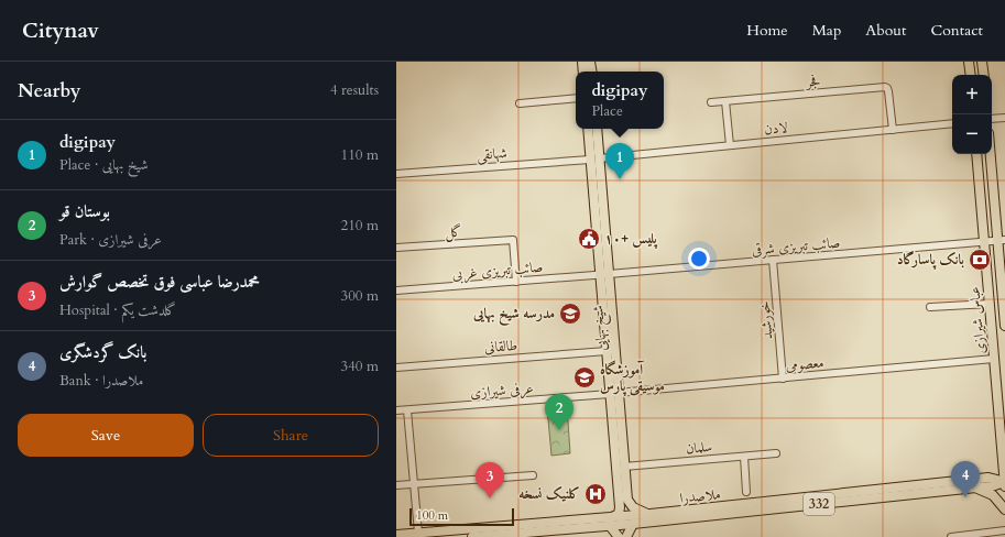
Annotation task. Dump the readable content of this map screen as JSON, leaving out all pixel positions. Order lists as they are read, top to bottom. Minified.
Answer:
{"streets":{"main road":["عباس شیرازی","شیخ بهایی","ملاصدرا","332"],"street":["فجر","لادن","شهانقی","گل","صائب تبریزی شرقی","صائب تبریزی غربی","خورشید","طالقانی","معصومی","عرفی شیرازی","سلمان"]},"crossings":[["فجر","لادن"],["لادن","شهانقی"],["لادن","شیخ بهایی"],["شهانقی","شیخ بهایی"],["گل","صائب تبریزی غربی"],["صائب تبریزی شرقی","صائب تبریزی غربی"],["صائب تبریزی شرقی","خورشید"],["صائب تبریزی شرقی","عباس شیرازی"],["صائب تبریزی شرقی","شیخ بهایی"],["صائب تبریزی غربی","شیخ بهایی"],["خورشید","معصومی"],["عباس شیرازی","معصومی"],["عباس شیرازی","ملاصدرا"],["شیخ بهایی","طالقانی"],["شیخ بهایی","معصومی"],["شیخ بهایی","عرفی شیرازی"],["شیخ بهایی","سلمان"],["معصومی","عرفی شیرازی"]],"places":{"public building":["پلیس +۱۰"],"bank":["بانک پاسارگاد"],"school or university":["مدرسه شیخ بهایی","آموزشگاه موسیقی پارس"],"hospital":["کلنیک نسخه"]},"scale_bar":"100 m","page":{"header":"Citynav","nav":["Home","Map","About","Contact"],"heading":["Nearby","4 results"],"popup":["digipay","Place"],"map_buttons":["+","−"],"list":[{"mark":"1","name":"digipay","note":"Place · شیخ بهایی","value":"110 m"},{"mark":"2","name":"بوستان قو","note":"Park · عرفی شیرازی","value":"210 m"},{"mark":"3","name":"محمدرضا عباسی فوق تخصص گوارش","note":"Hospital · گلدشت یکم","value":"300 m"},{"mark":"4","name":"بانک گردشگری","note":"Bank · ملاصدرا","value":"340 m"}],"pins":["1","2","4","3"],"buttons":["Save","Share"],"scale":"100 m"}}
